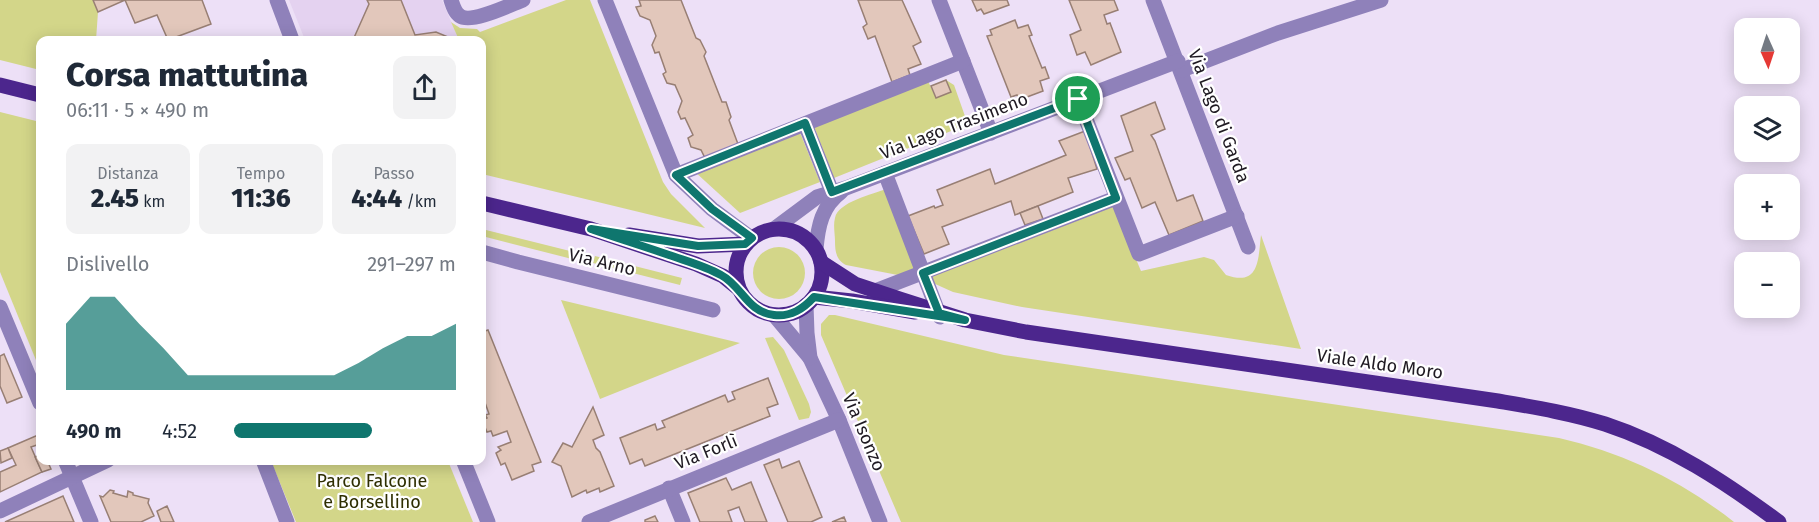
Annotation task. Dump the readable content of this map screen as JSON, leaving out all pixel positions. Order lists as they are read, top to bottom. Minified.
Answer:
{"streets":{"main road":["Viale Aldo Moro"],"street":["Via Lago di Garda","Via Lago Trasimeno","Via Arno","Via Isonzo","Via Forlì"]},"crossings":[["Via Lago di Garda","Via Lago Trasimeno"],["Via Lago Trasimeno","Viale Aldo Moro"],["Via Isonzo","Via Forlì"]],"parks":["Parco Falcone e Borsellino"],"north":"bottom","page":{"map_buttons":["+","−"],"heading":["Corsa mattutina","06:11 · 5 × 490 m"],"stats":[["Distanza","2.45 km"],["Tempo","11:36"],["Passo","4:44 /km"]],"chart":["Dislivello","291–297 m"],"list":[{"name":"490 m","note":"4:52"}]}}
